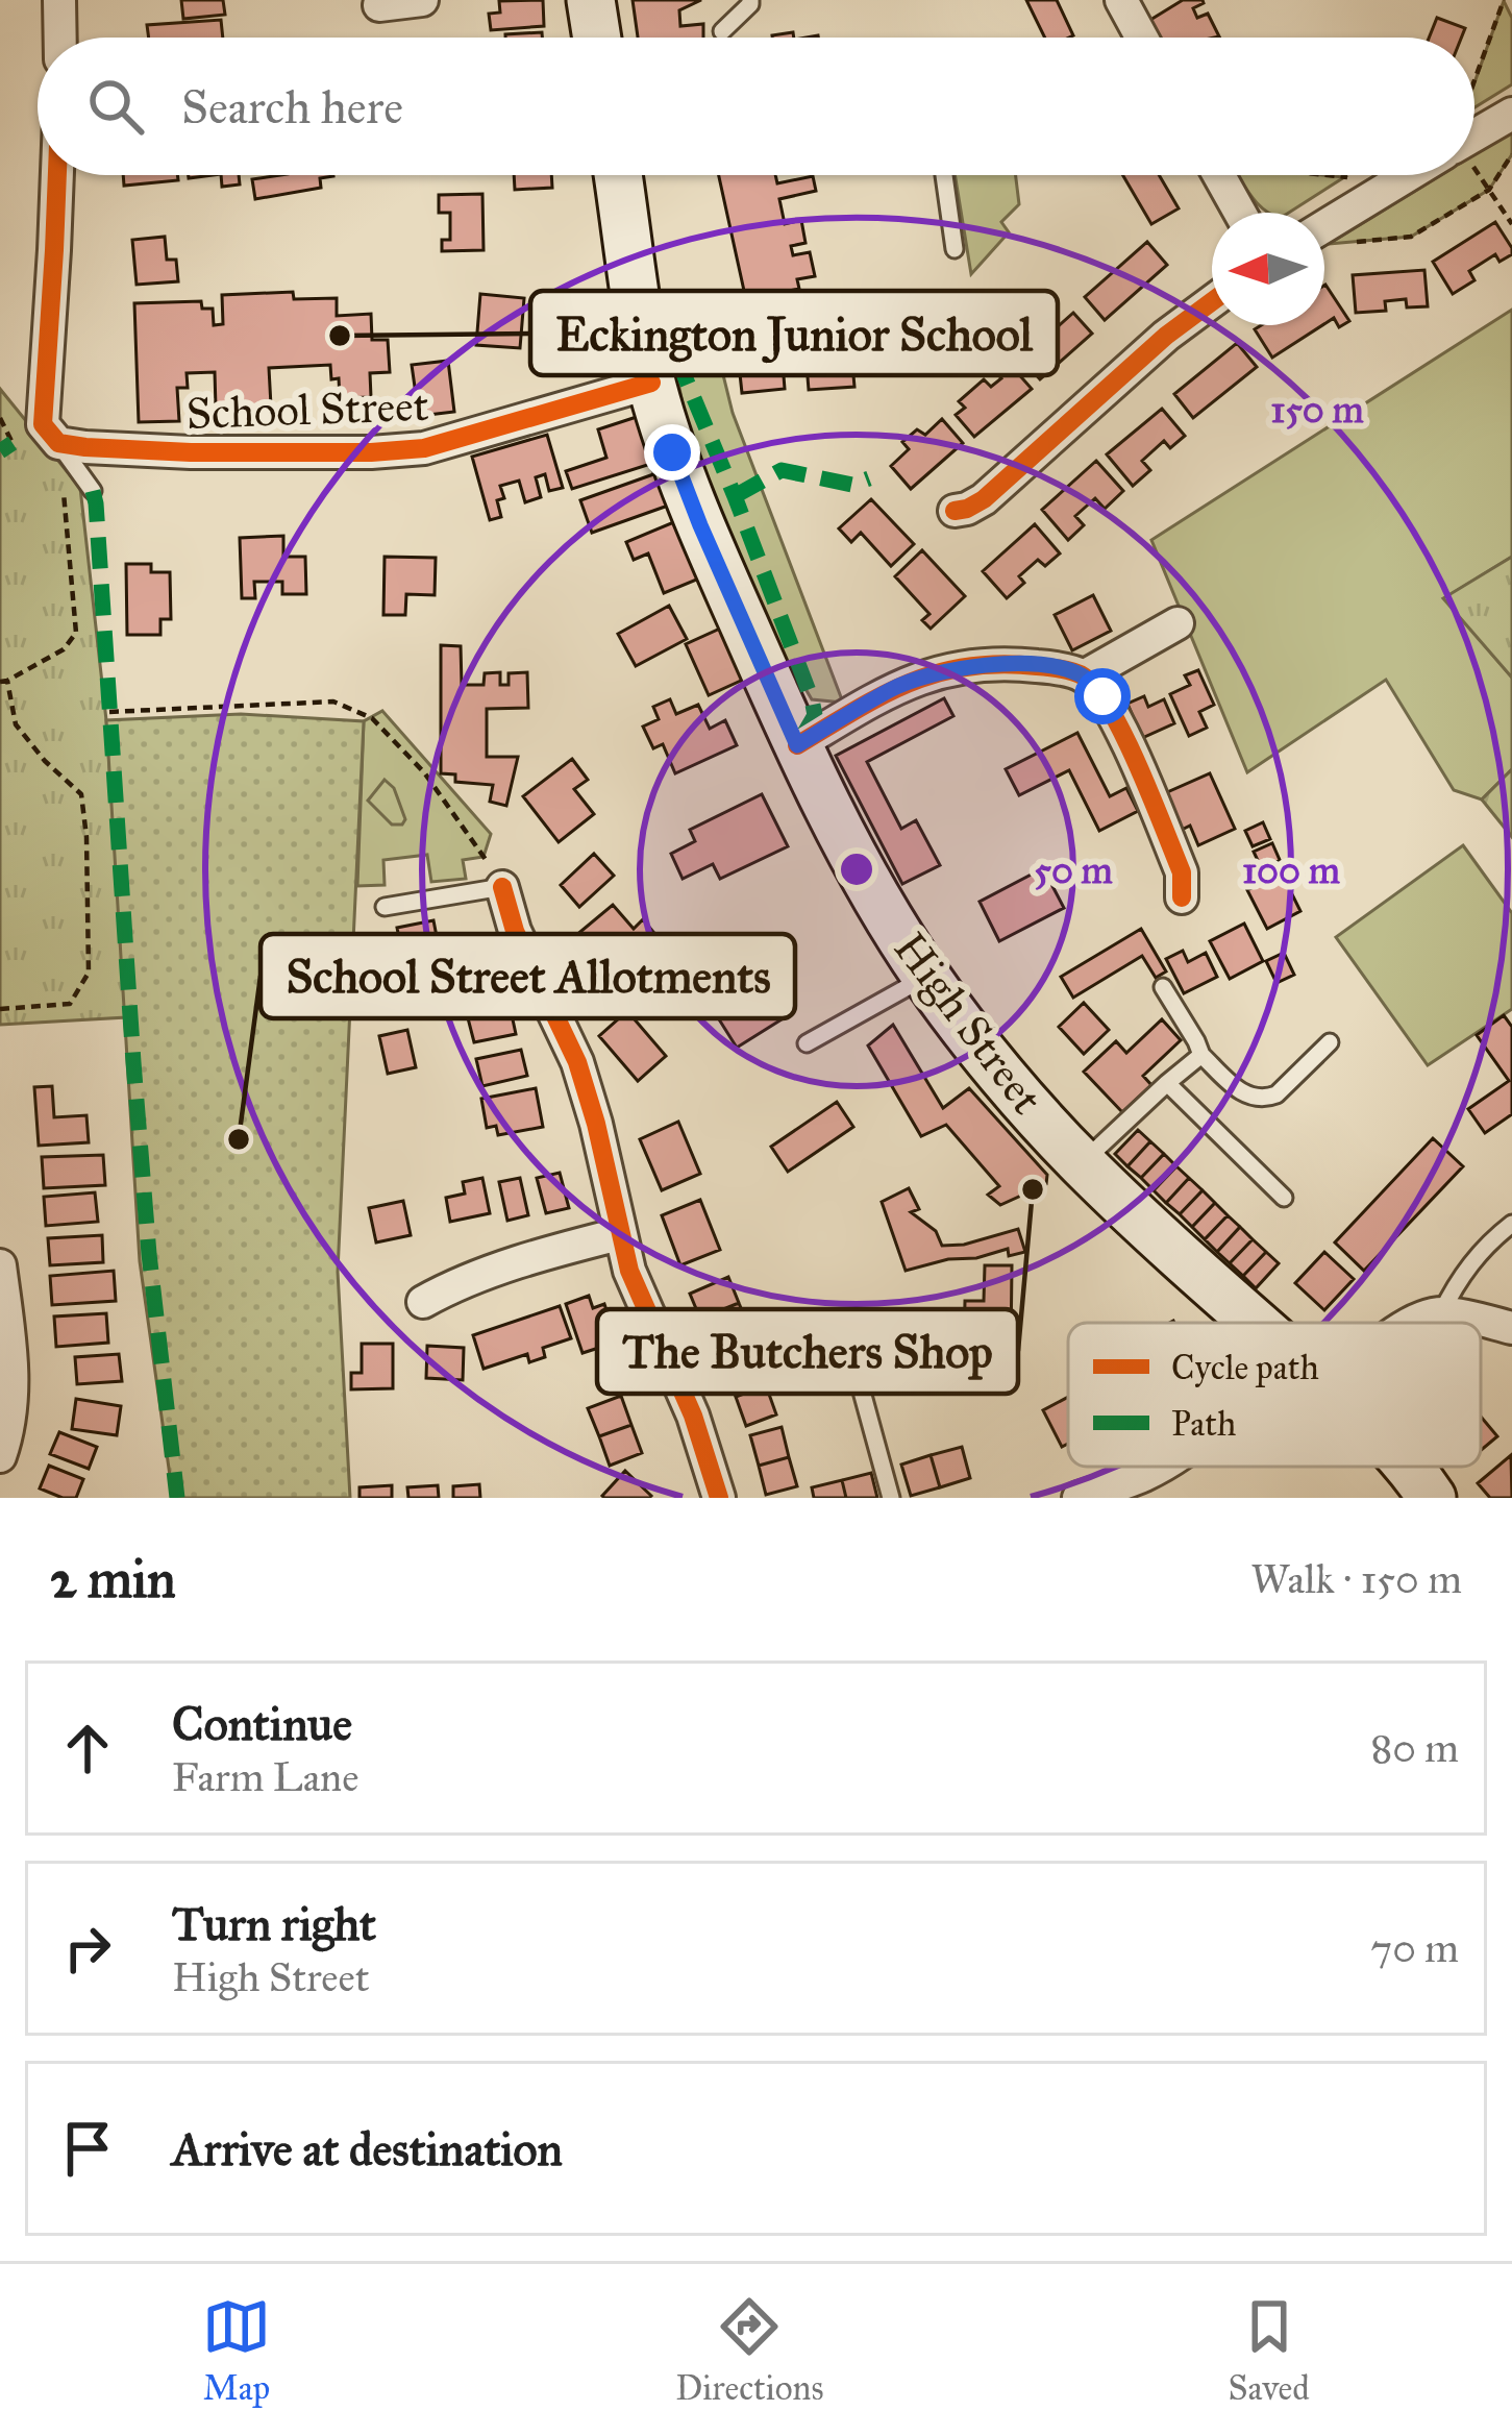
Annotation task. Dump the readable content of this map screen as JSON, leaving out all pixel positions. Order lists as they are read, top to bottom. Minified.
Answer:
{"streets":{"main road":["High Street"],"street":["School Street"]},"crossings":[["School Street","High Street"]],"places":["Eckington Junior School","School Street Allotments","The Butchers Shop"],"legend":["Cycle path","Path"],"north":"left","page":{"search":"Search here","heading":["2 min","Walk · 150 m"],"list":[["Continue","Farm Lane","80 m"],["Turn right","High Street","70 m"],"Arrive at destination"],"nav":["Map","Directions","Saved"]},"rings":["150 m","50 m","100 m"]}
